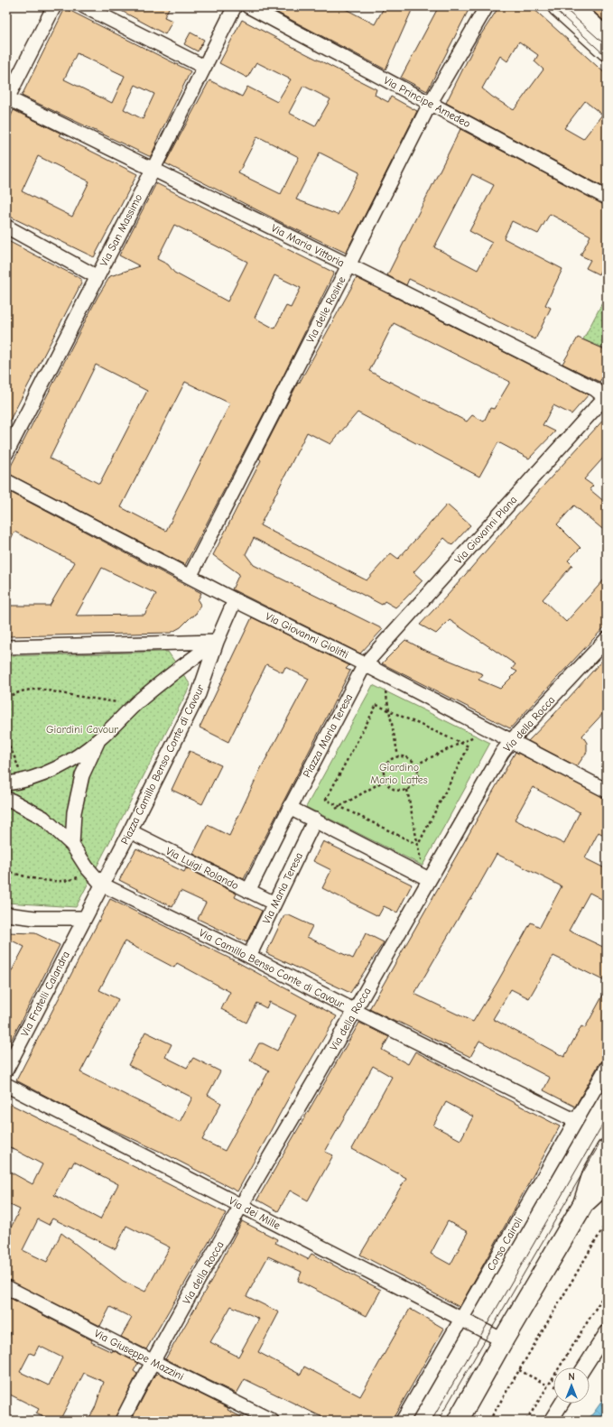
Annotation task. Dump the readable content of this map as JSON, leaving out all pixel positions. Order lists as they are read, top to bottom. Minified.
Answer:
{"streets":{"street":["Via Principe Amedeo","Via San Massimo","Via Maria Vittoria","Via delle Rosine","Via Giovanni Plana","Via Giovanni Giolitti","Via della Rocca","Piazza Maria Teresa","Piazza Camillo Benso Conte di Cavour","Via Luigi Rolando","Via Maria Teresa","Via Camillo Benso Conte di Cavour","Via Fratelli Calandra","Via dei Mille","Corso Cairoli","Via Giuseppe Mazzini"]},"crossings":[["Via Principe Amedeo","Via delle Rosine"],["Via San Massimo","Via Maria Vittoria"],["Via Maria Vittoria","Via delle Rosine"],["Via Maria Vittoria","Via Giovanni Plana"],["Via delle Rosine","Via Giovanni Giolitti"],["Via Giovanni Plana","Via Giovanni Giolitti"],["Via Giovanni Plana","Piazza Maria Teresa"],["Via Giovanni Giolitti","Via della Rocca"],["Via Giovanni Giolitti","Piazza Maria Teresa"],["Via Giovanni Giolitti","Piazza Camillo Benso Conte di Cavour"],["Via della Rocca","Via Camillo Benso Conte di Cavour"],["Via della Rocca","Via dei Mille"],["Via della Rocca","Via Giuseppe Mazzini"],["Piazza Maria Teresa","Via Luigi Rolando"],["Piazza Camillo Benso Conte di Cavour","Via Luigi Rolando"],["Piazza Camillo Benso Conte di Cavour","Via Camillo Benso Conte di Cavour"],["Piazza Camillo Benso Conte di Cavour","Via Fratelli Calandra"],["Via Luigi Rolando","Via Maria Teresa"],["Via Maria Teresa","Via Camillo Benso Conte di Cavour"],["Via Camillo Benso Conte di Cavour","Corso Cairoli"],["Via dei Mille","Corso Cairoli"]],"parks":["Giardini Cavour","Giardino Mario Lattes"],"north":"top"}
